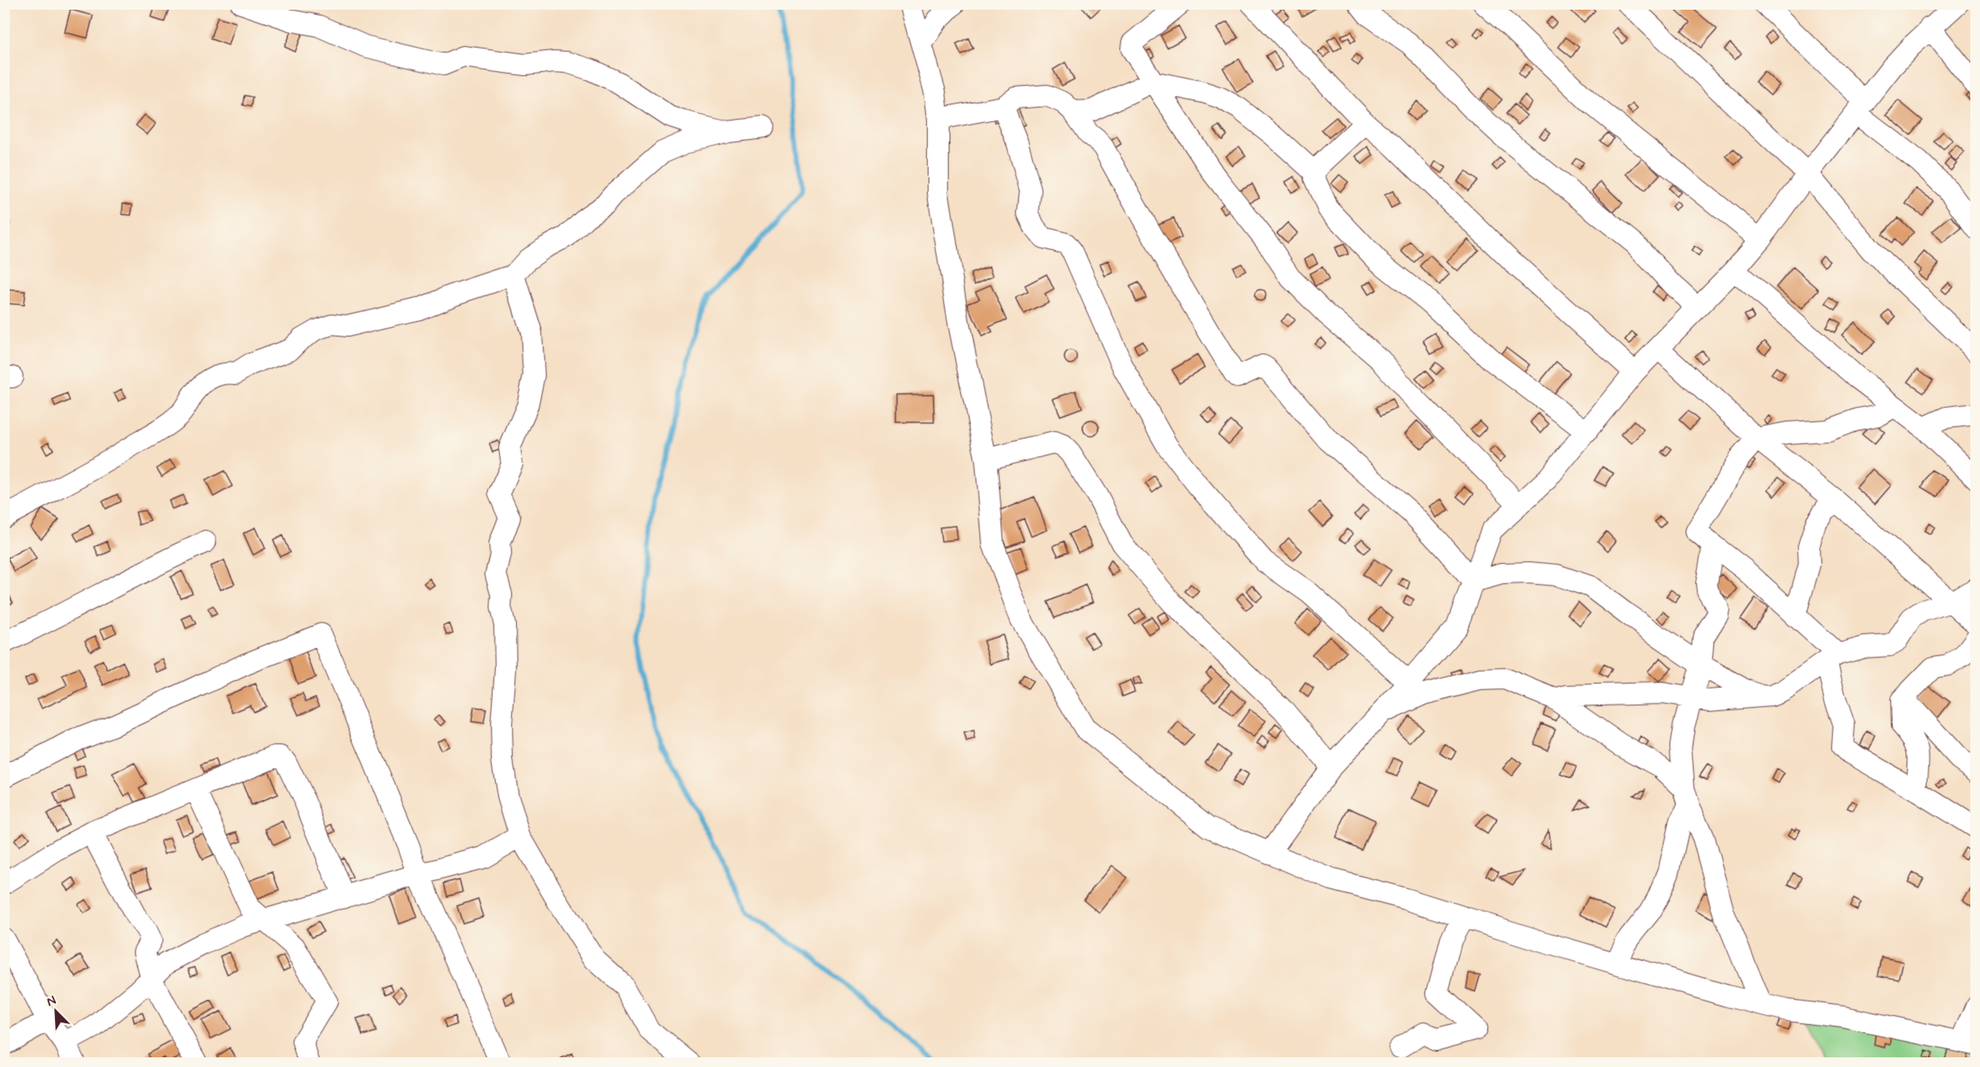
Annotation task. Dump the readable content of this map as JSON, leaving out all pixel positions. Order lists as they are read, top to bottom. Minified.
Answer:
{"north":"top left"}
